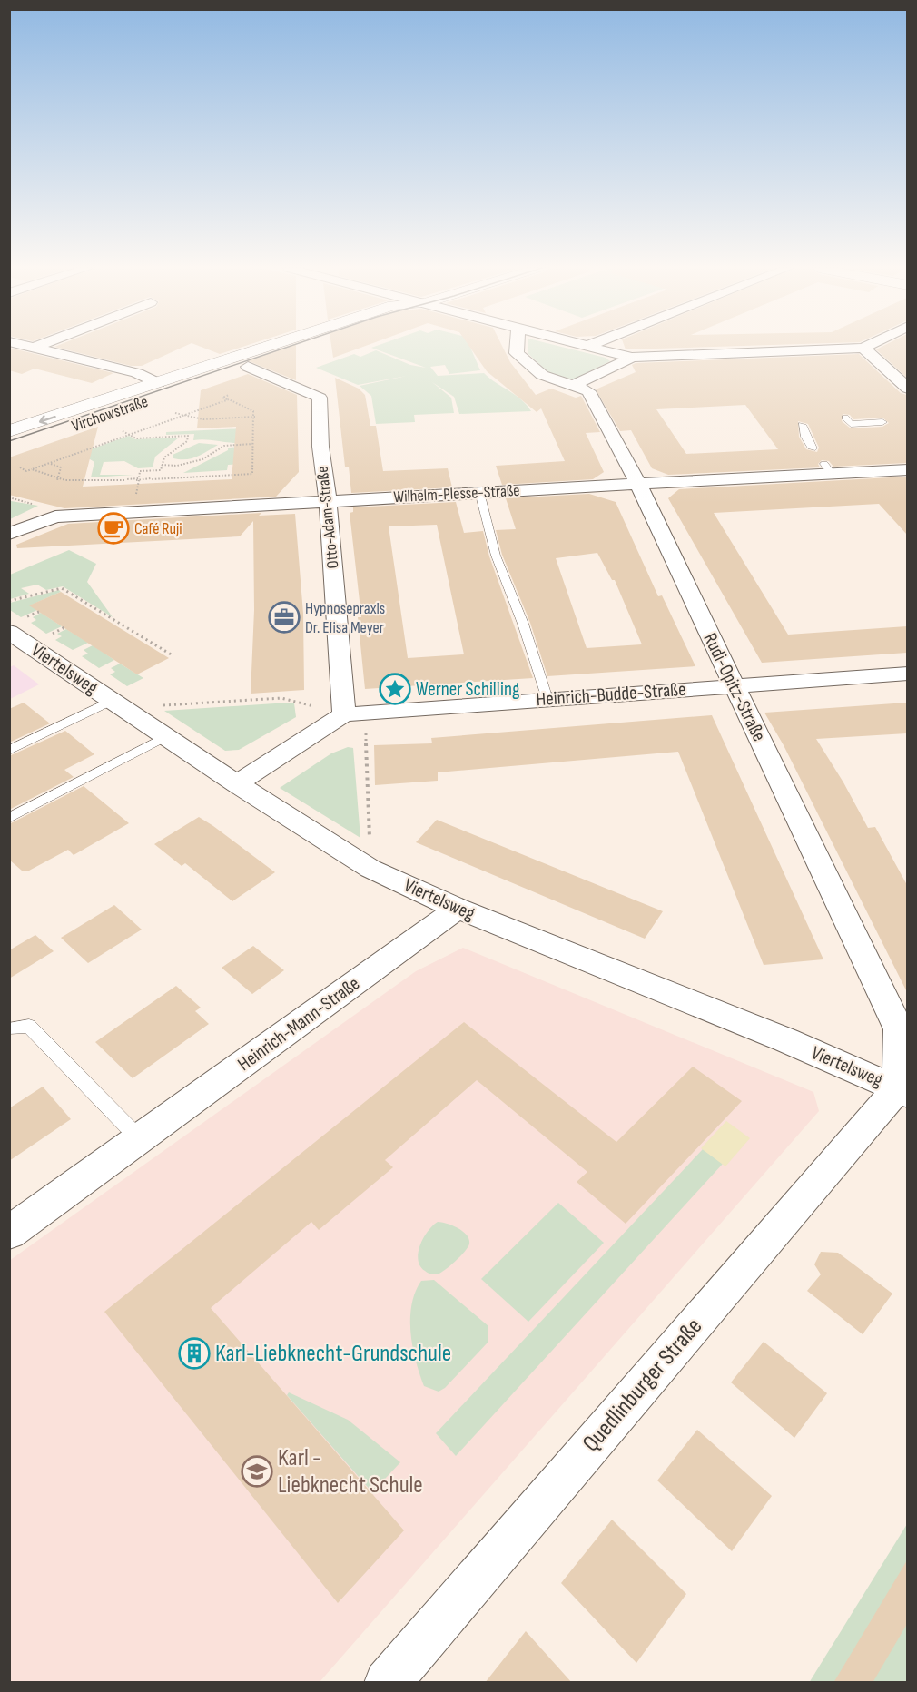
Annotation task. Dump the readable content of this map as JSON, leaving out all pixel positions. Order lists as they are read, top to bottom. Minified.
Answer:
{"streets":{"main road":["Virchowstraße"],"street":["Wilhelm-Plesse-Straße","Otto-Adam-Straße","Viertelsweg","Rudi-Opitz-Straße","Heinrich-Budde-Straße","Heinrich-Mann-Straße","Quedlinburger Straße"]},"crossings":[["Virchowstraße","Otto-Adam-Straße"],["Wilhelm-Plesse-Straße","Otto-Adam-Straße"],["Wilhelm-Plesse-Straße","Rudi-Opitz-Straße"],["Otto-Adam-Straße","Heinrich-Budde-Straße"],["Viertelsweg","Rudi-Opitz-Straße"],["Viertelsweg","Heinrich-Budde-Straße"],["Viertelsweg","Heinrich-Mann-Straße"],["Viertelsweg","Quedlinburger Straße"],["Rudi-Opitz-Straße","Heinrich-Budde-Straße"],["Rudi-Opitz-Straße","Quedlinburger Straße"]],"places":{"cafe":["Café Ruji"],"office":["Hypnosepraxis Dr. Elisa Meyer"],"place":["Werner Schilling"],"building":["Karl-Liebknecht-Grundschule"],"school or university":["Karl - Liebknecht Schule"]}}
